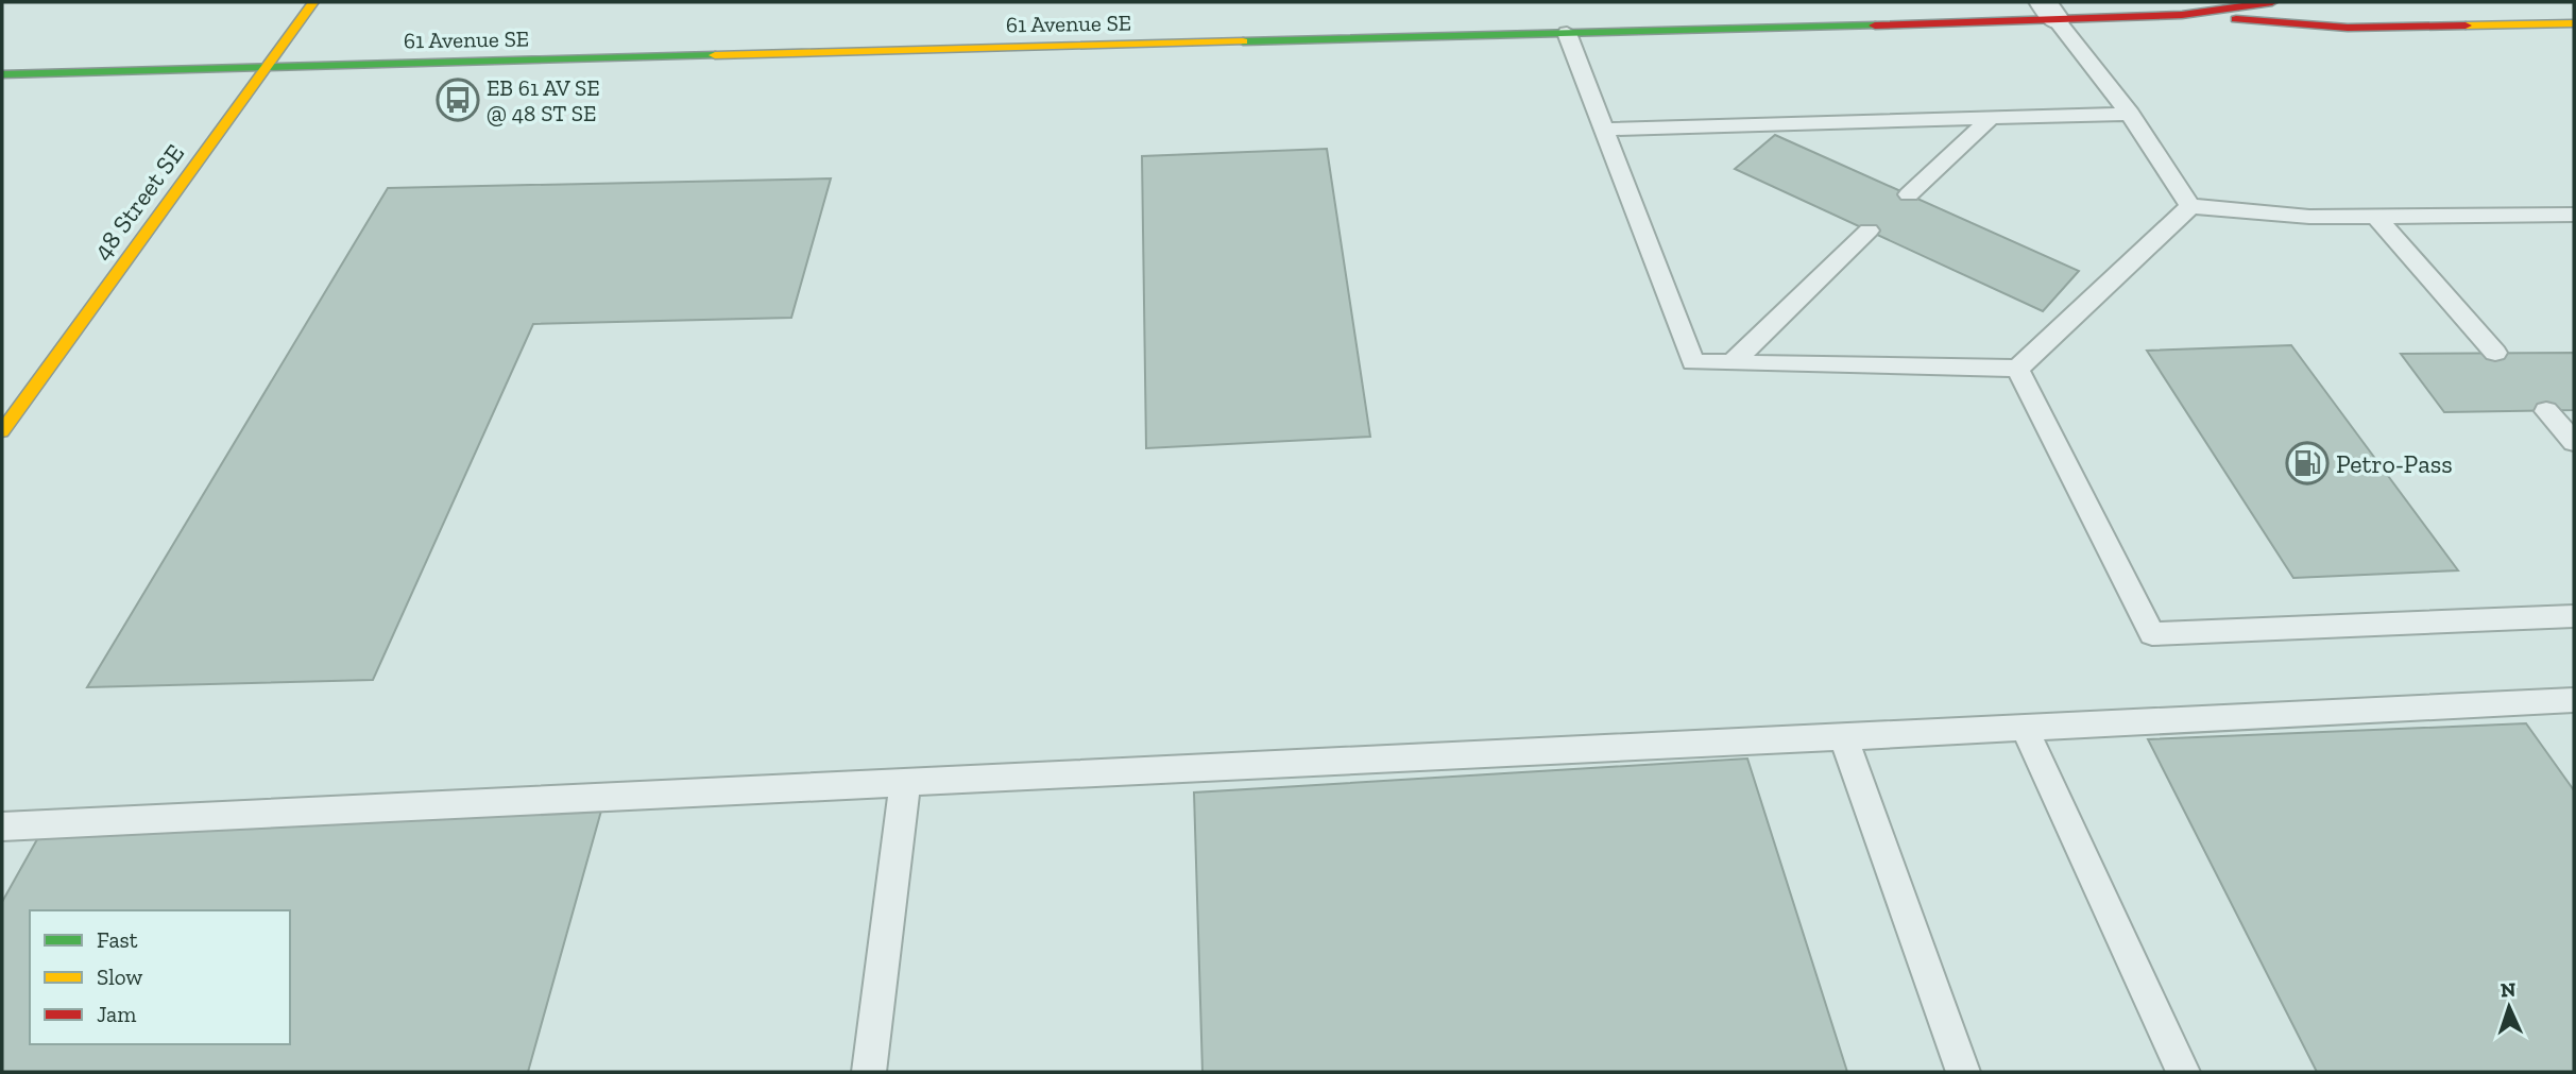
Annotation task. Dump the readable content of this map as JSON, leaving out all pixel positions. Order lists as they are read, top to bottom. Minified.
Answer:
{"streets":{"street":["61 Avenue SE","48 Street SE"]},"crossings":[["61 Avenue SE","48 Street SE"]],"places":{"bus stop":["EB 61 AV SE @ 48 ST SE"],"fuel station":["Petro-Pass"]},"legend":["Fast","Slow","Jam"],"north":"top"}
